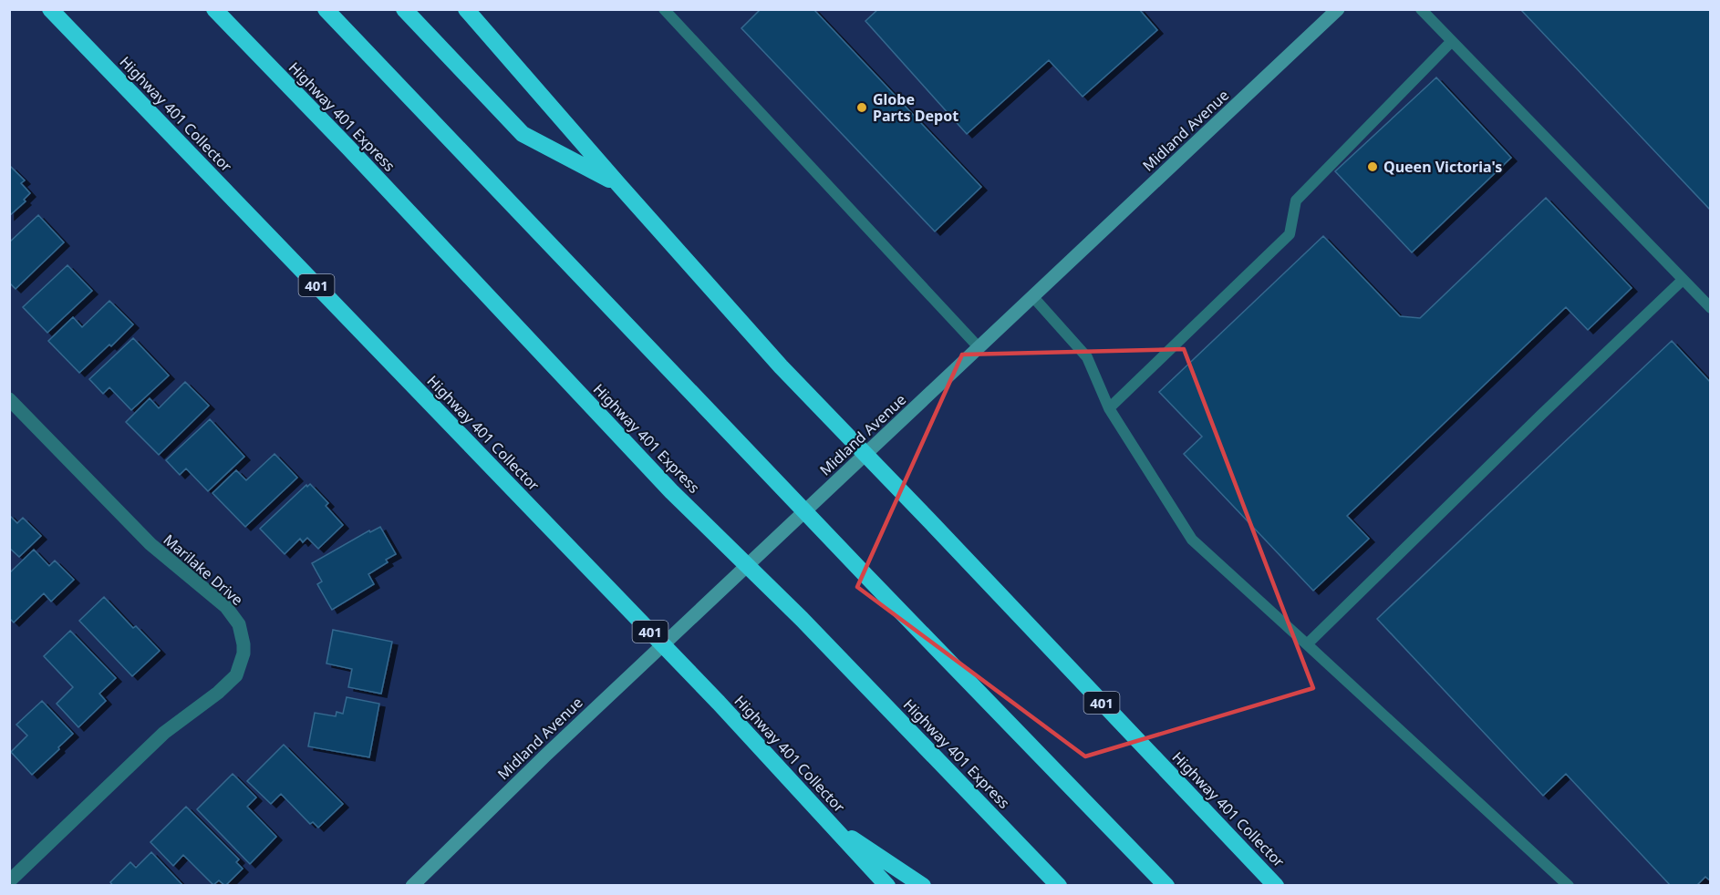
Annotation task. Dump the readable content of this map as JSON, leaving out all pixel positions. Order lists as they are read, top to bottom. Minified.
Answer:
{"streets":{"highway":["Highway 401 Collector","Highway 401 Express","401"],"main road":["Midland Avenue"],"street":["Marilake Drive"]},"places":["Globe Parts Depot","Queen Victoria's"]}
